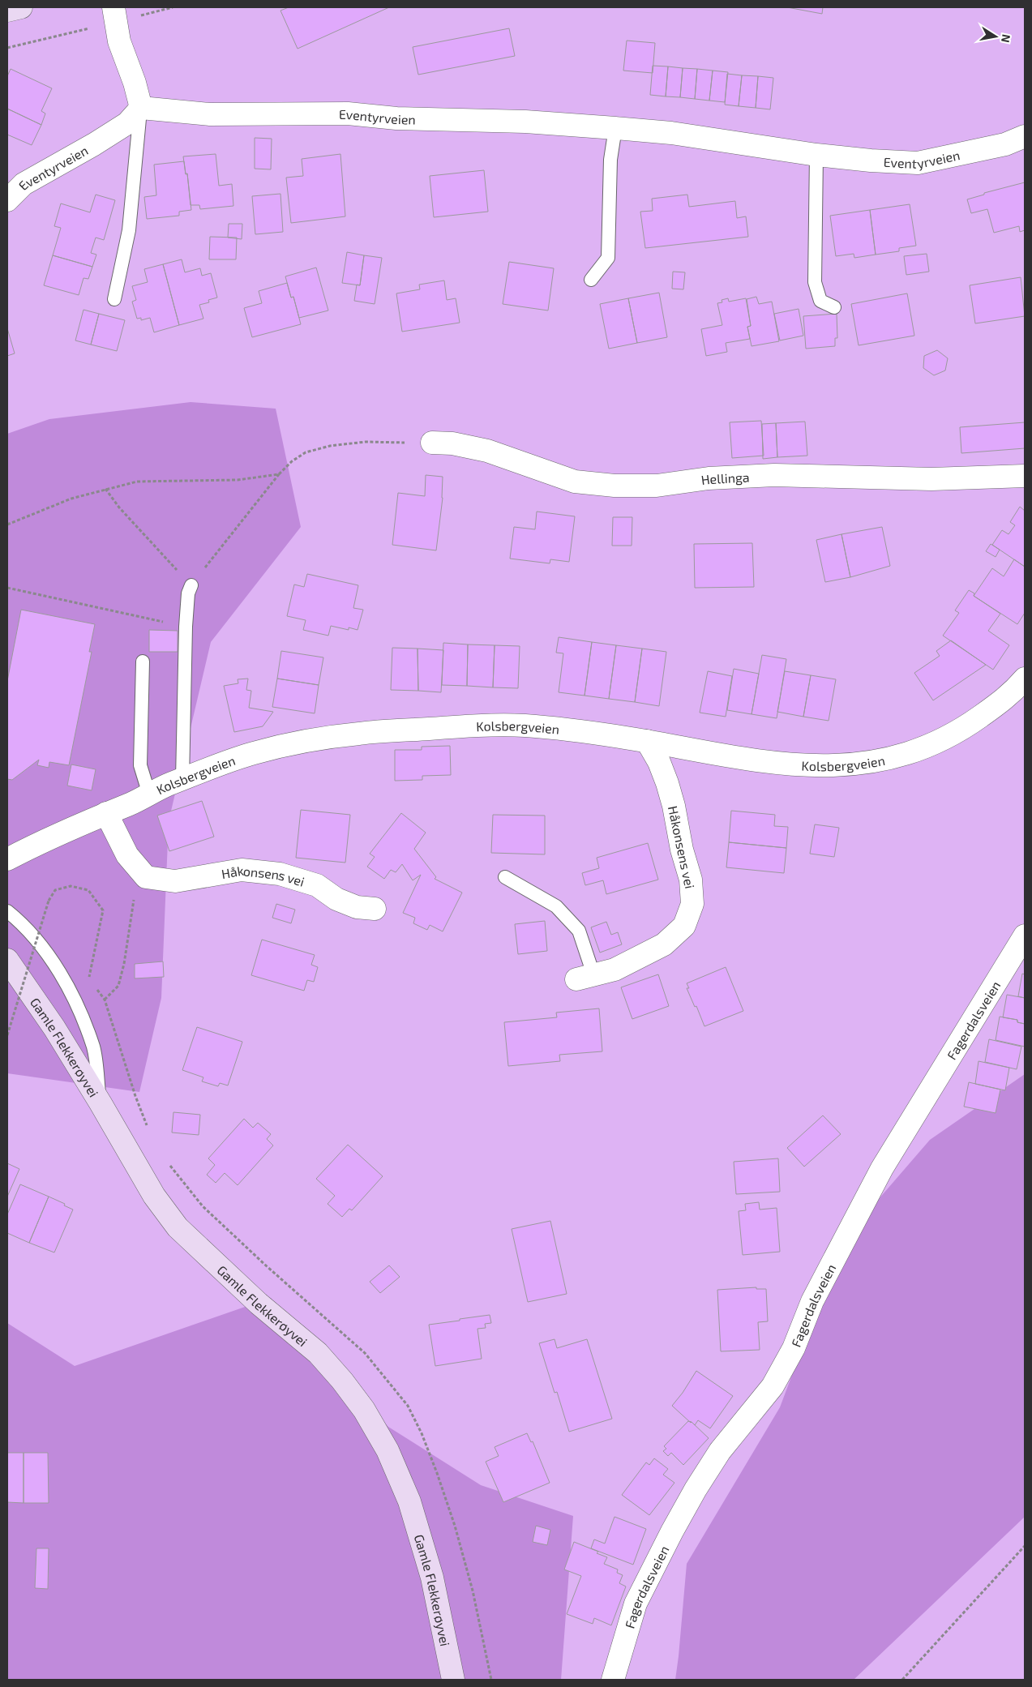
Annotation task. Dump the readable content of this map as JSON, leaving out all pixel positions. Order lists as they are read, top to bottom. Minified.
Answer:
{"streets":{"street":["Eventyrveien","Hellinga","Kolsbergveien","Håkonsens vei","Fagerdalsveien","Gamle Flekkerøyvei"]},"crossings":[["Kolsbergveien","Håkonsens vei"]],"north":"right"}
